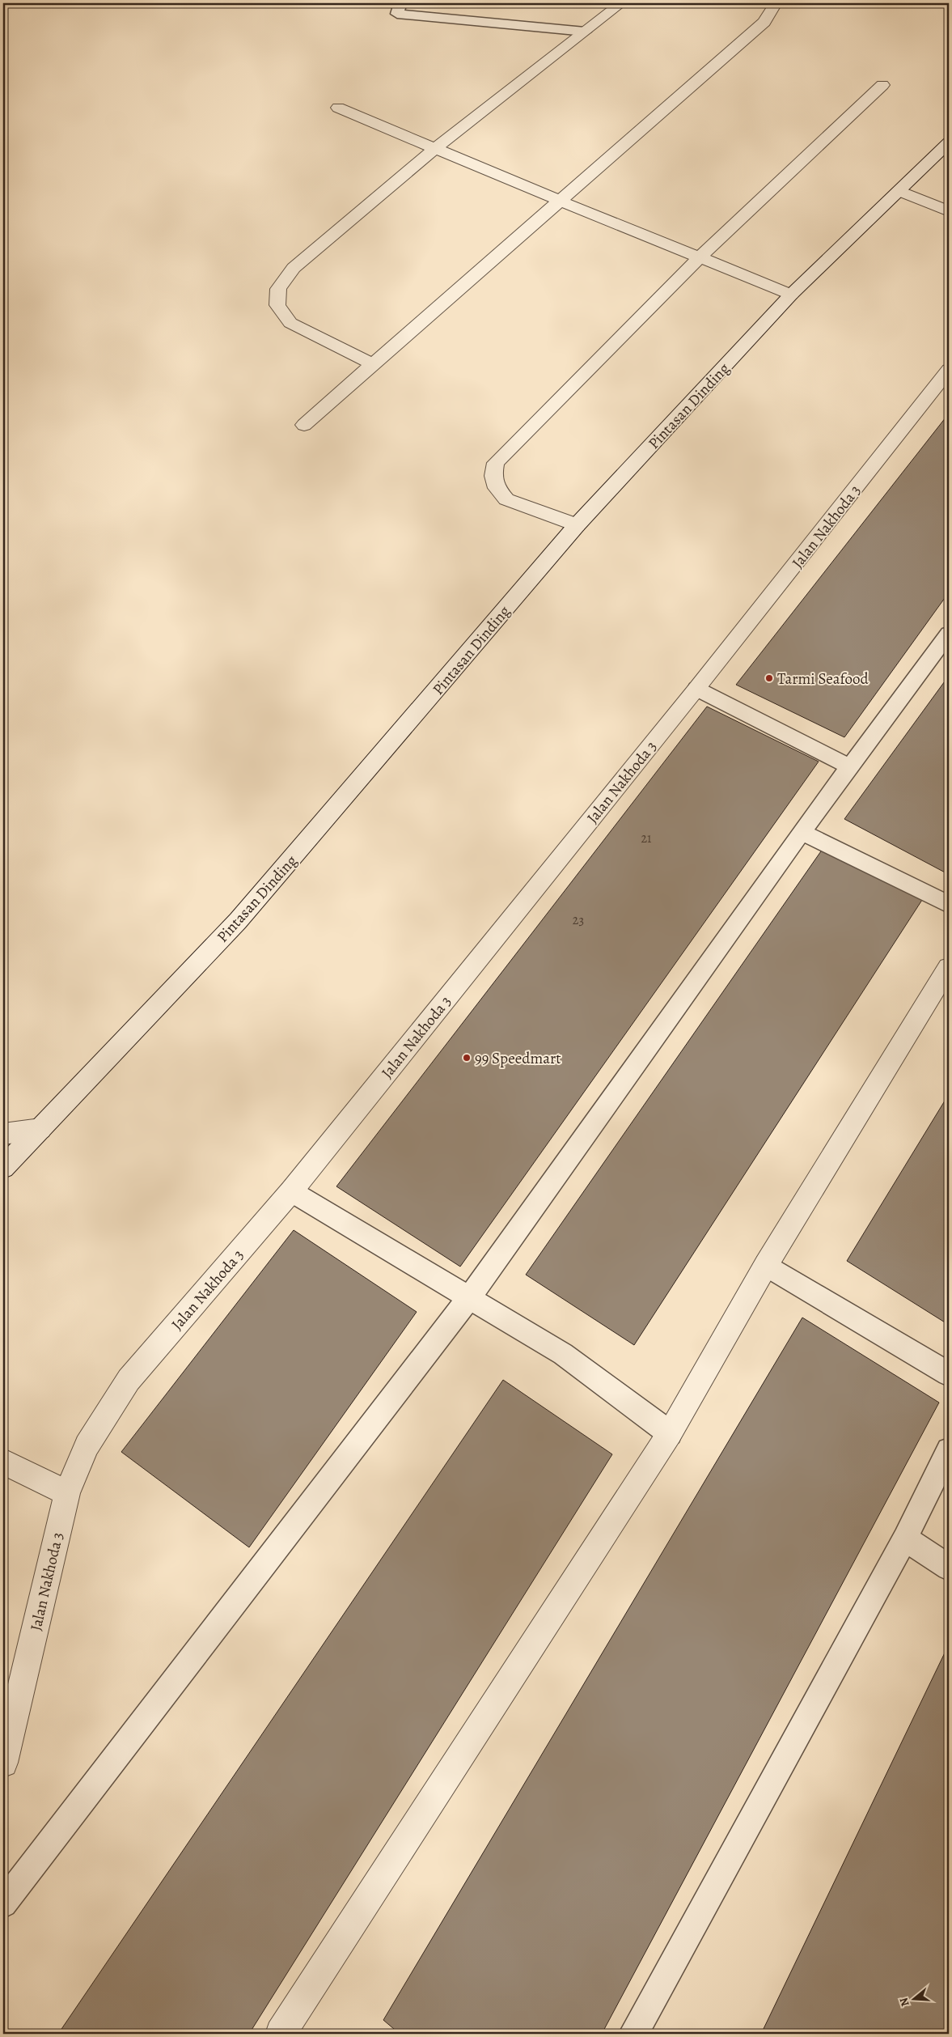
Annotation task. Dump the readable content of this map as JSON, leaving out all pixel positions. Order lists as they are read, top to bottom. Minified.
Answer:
{"streets":{"street":["Pintasan Dinding","Jalan Nakhoda 3"]},"places":["Tarmi Seafood","99 Speedmart"],"house_numbers":["21","23"],"north":"left"}
